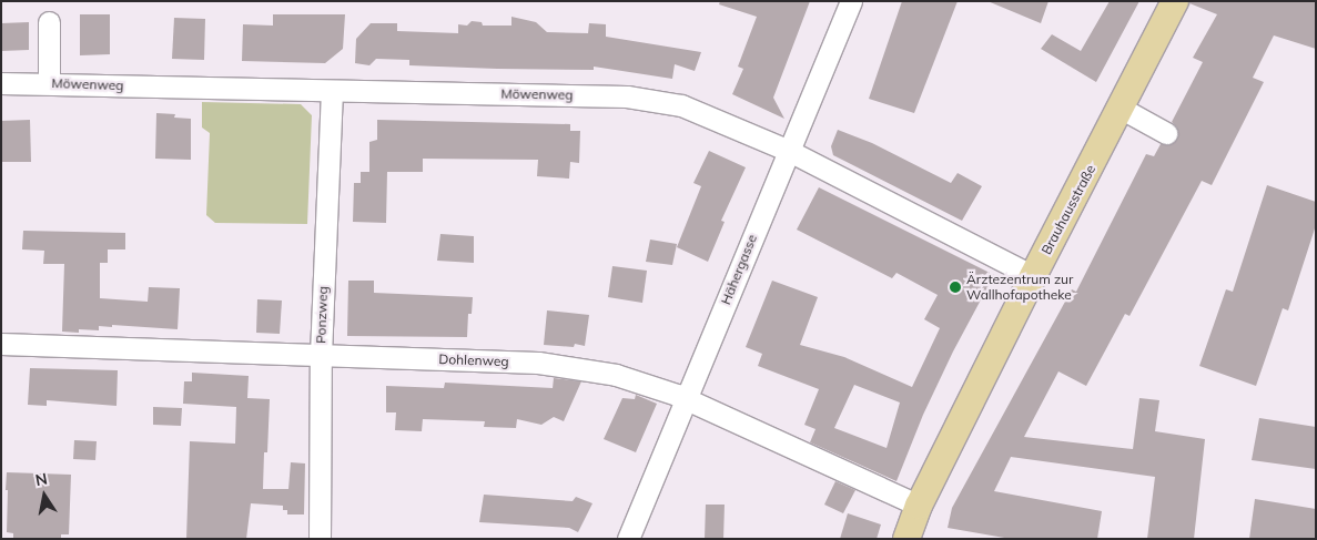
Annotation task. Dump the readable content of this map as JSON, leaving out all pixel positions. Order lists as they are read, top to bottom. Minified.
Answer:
{"streets":{"main road":["Brauhausstraße"],"street":["Möwenweg","Hähergasse","Ponzweg","Dohlenweg"]},"crossings":[["Möwenweg","Brauhausstraße"],["Möwenweg","Hähergasse"],["Möwenweg","Ponzweg"],["Brauhausstraße","Dohlenweg"],["Hähergasse","Dohlenweg"],["Ponzweg","Dohlenweg"]],"places":["Ärztezentrum zur Wallhofapotheke"],"north":"top"}
